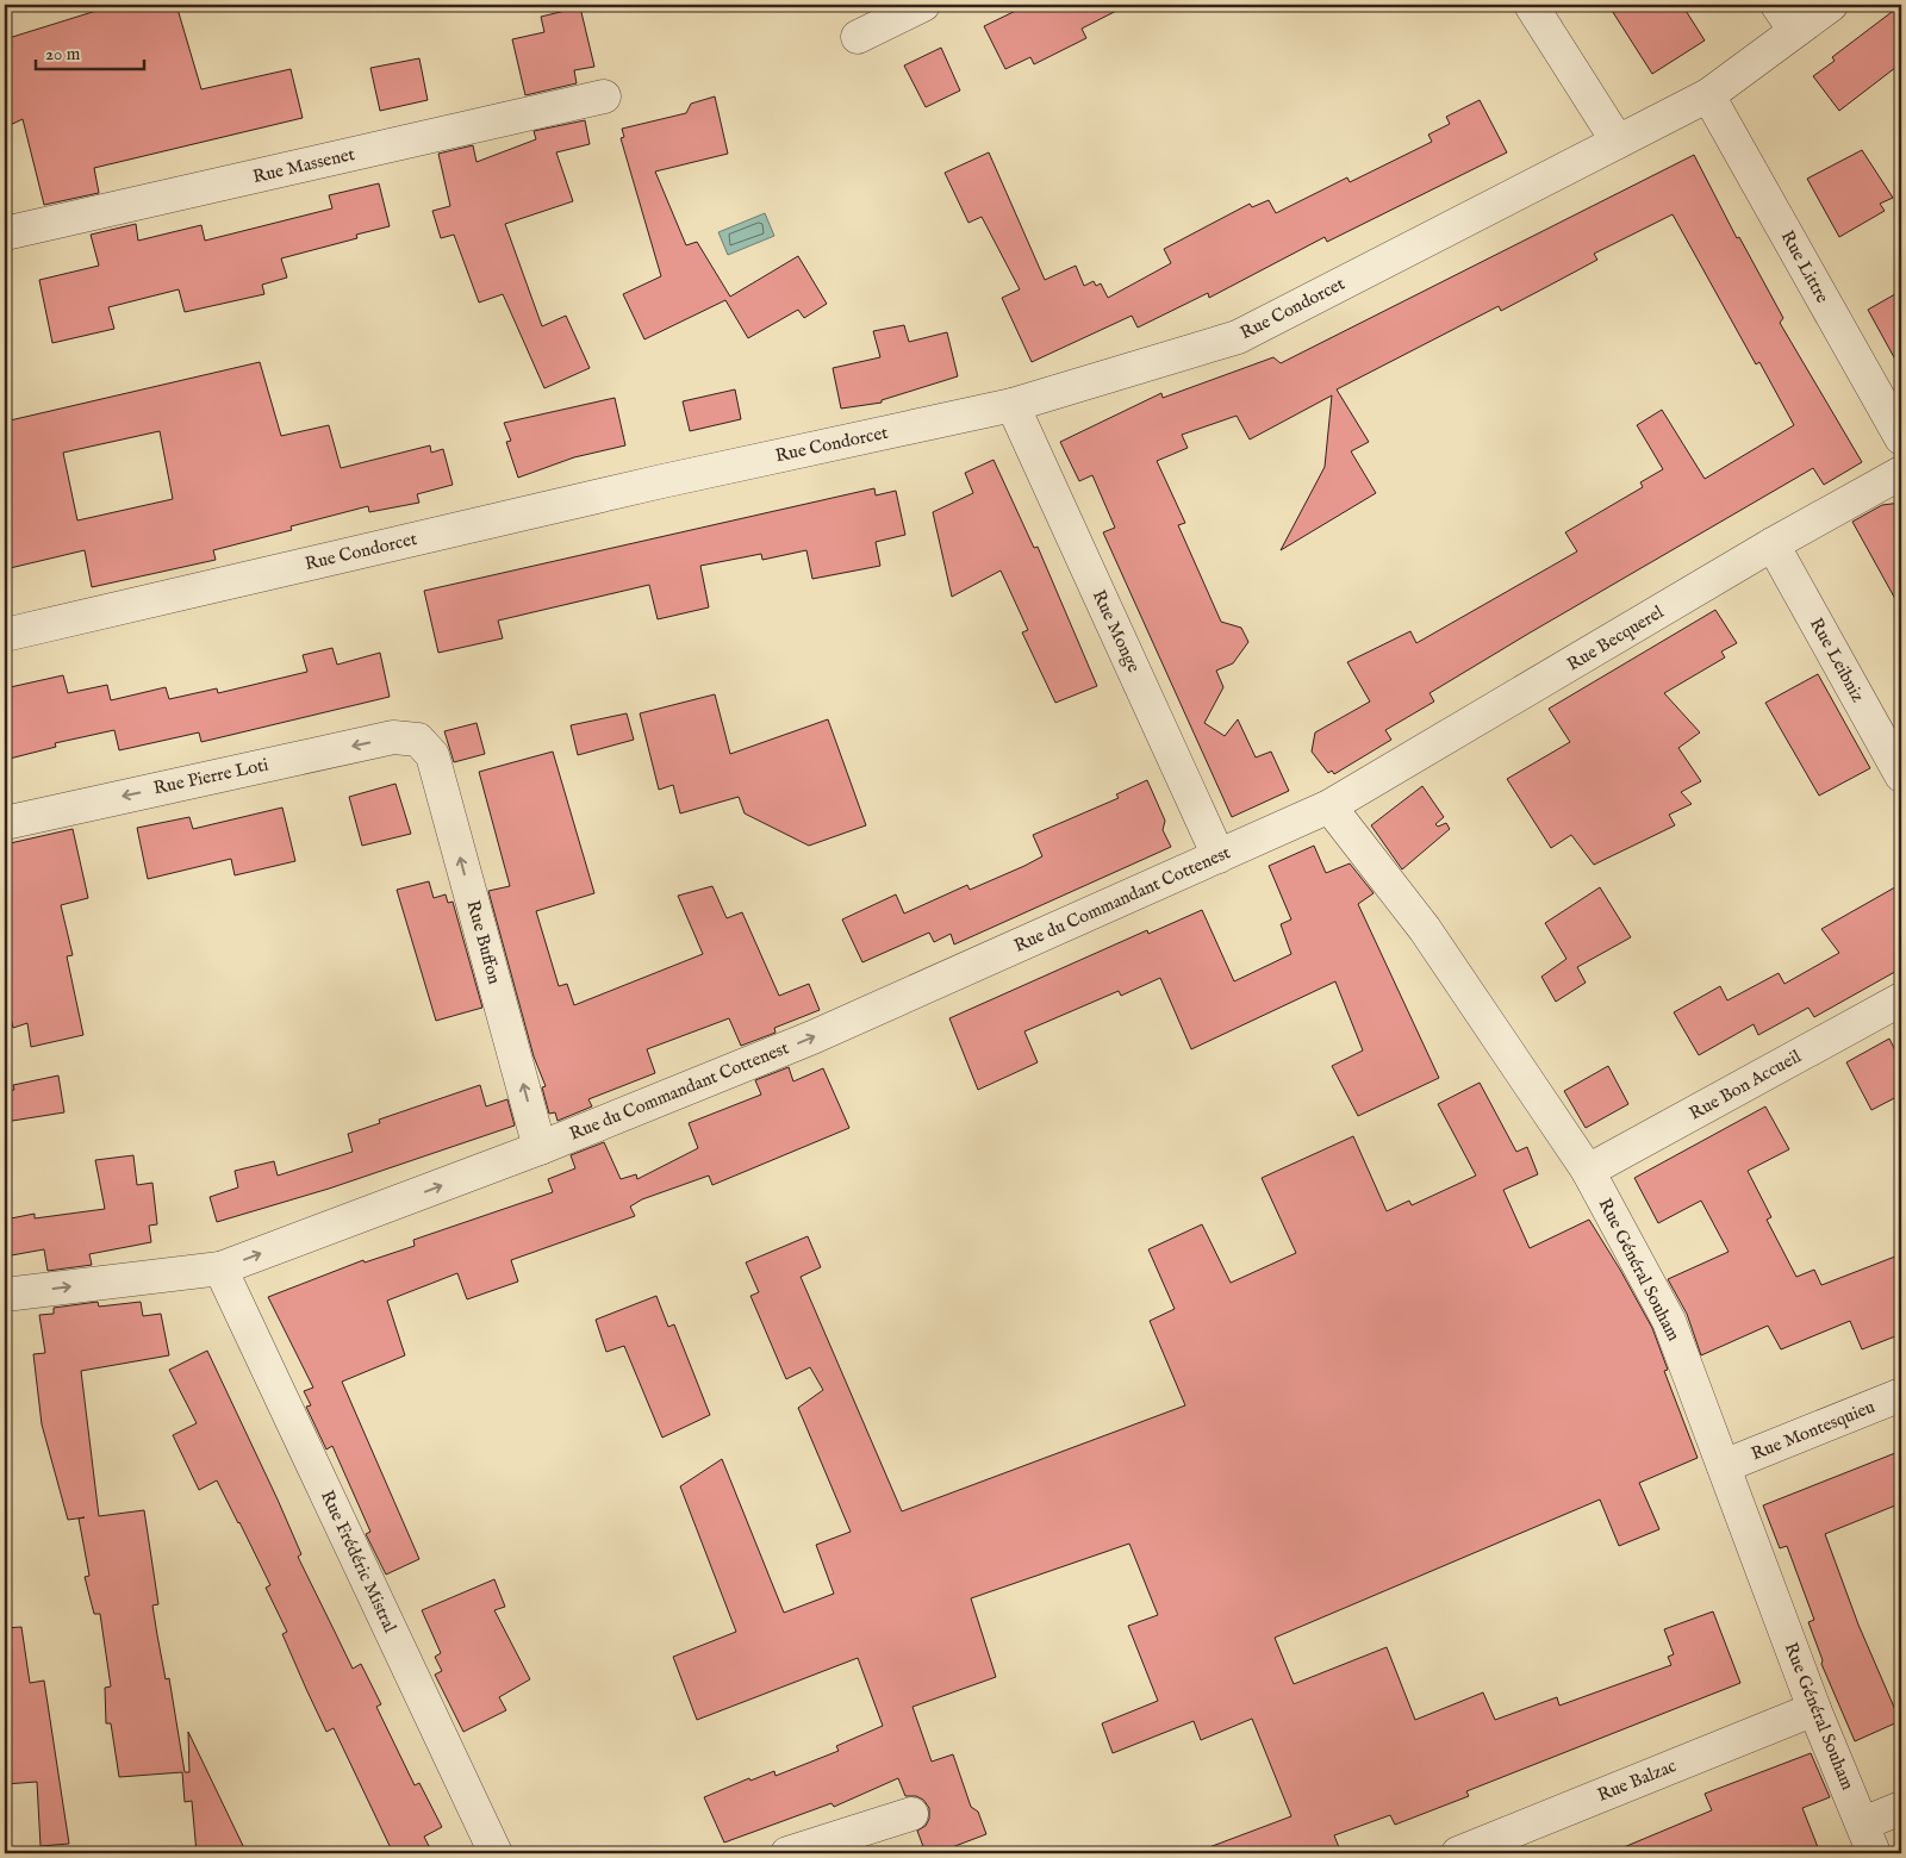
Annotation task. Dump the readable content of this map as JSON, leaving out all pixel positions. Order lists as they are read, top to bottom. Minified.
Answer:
{"streets":{"street":["Rue Massenet","Rue Littre","Rue Condorcet","Rue Monge","Rue Becquerel","Rue Leibniz","Rue Pierre Loti","Rue du Commandant Cottenest","Rue Buffon","Rue Bon Accueil","Rue Général Souham","Rue Montesquieu","Rue Frédéric Mistral","Rue Balzac"]},"crossings":[["Rue Littre","Rue Condorcet"],["Rue Condorcet","Rue Monge"],["Rue Monge","Rue du Commandant Cottenest"],["Rue Becquerel","Rue Leibniz"],["Rue Becquerel","Rue du Commandant Cottenest"],["Rue Becquerel","Rue Général Souham"],["Rue Pierre Loti","Rue Buffon"],["Rue du Commandant Cottenest","Rue Buffon"],["Rue du Commandant Cottenest","Rue Général Souham"],["Rue du Commandant Cottenest","Rue Frédéric Mistral"],["Rue Bon Accueil","Rue Général Souham"],["Rue Général Souham","Rue Montesquieu"],["Rue Général Souham","Rue Balzac"]],"one_way":["Rue Pierre Loti","Rue du Commandant Cottenest","Rue Buffon"],"scale_bar":"20 m"}
